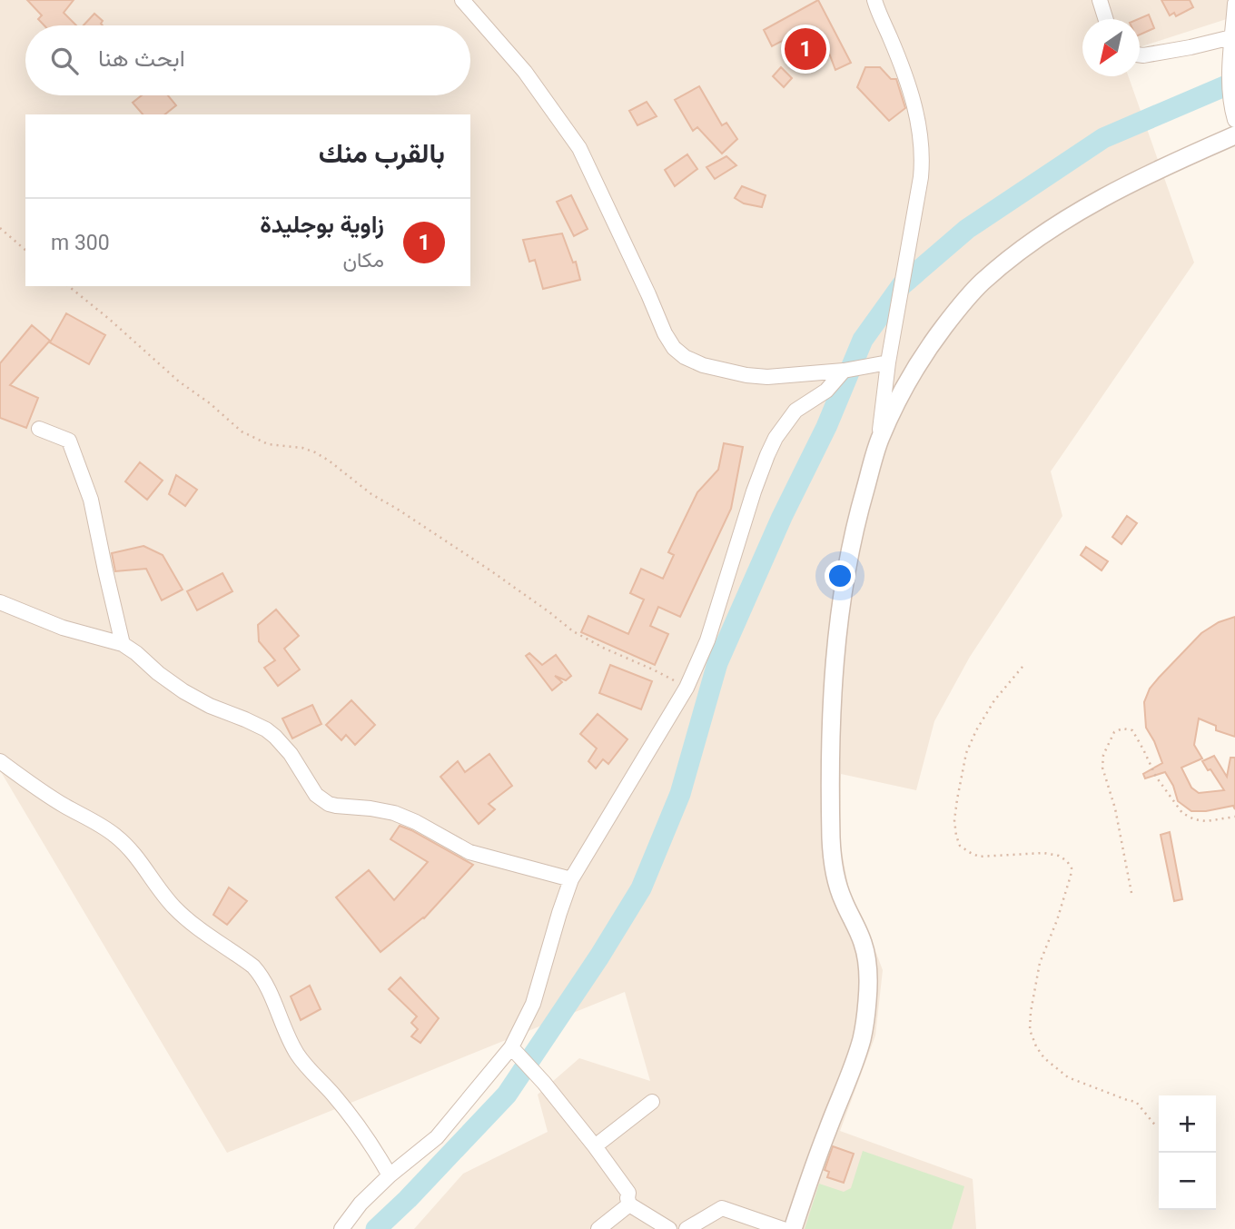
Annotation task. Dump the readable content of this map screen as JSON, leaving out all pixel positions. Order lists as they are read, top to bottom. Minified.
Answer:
{"north":"bottom left","page":{"pins":"1","search":"ابحث هنا","heading":"بالقرب منك","list":[{"mark":"1","name":"زاوية بوجليدة","note":"مكان","value":"300 m"}],"map_buttons":["+","−"]}}
